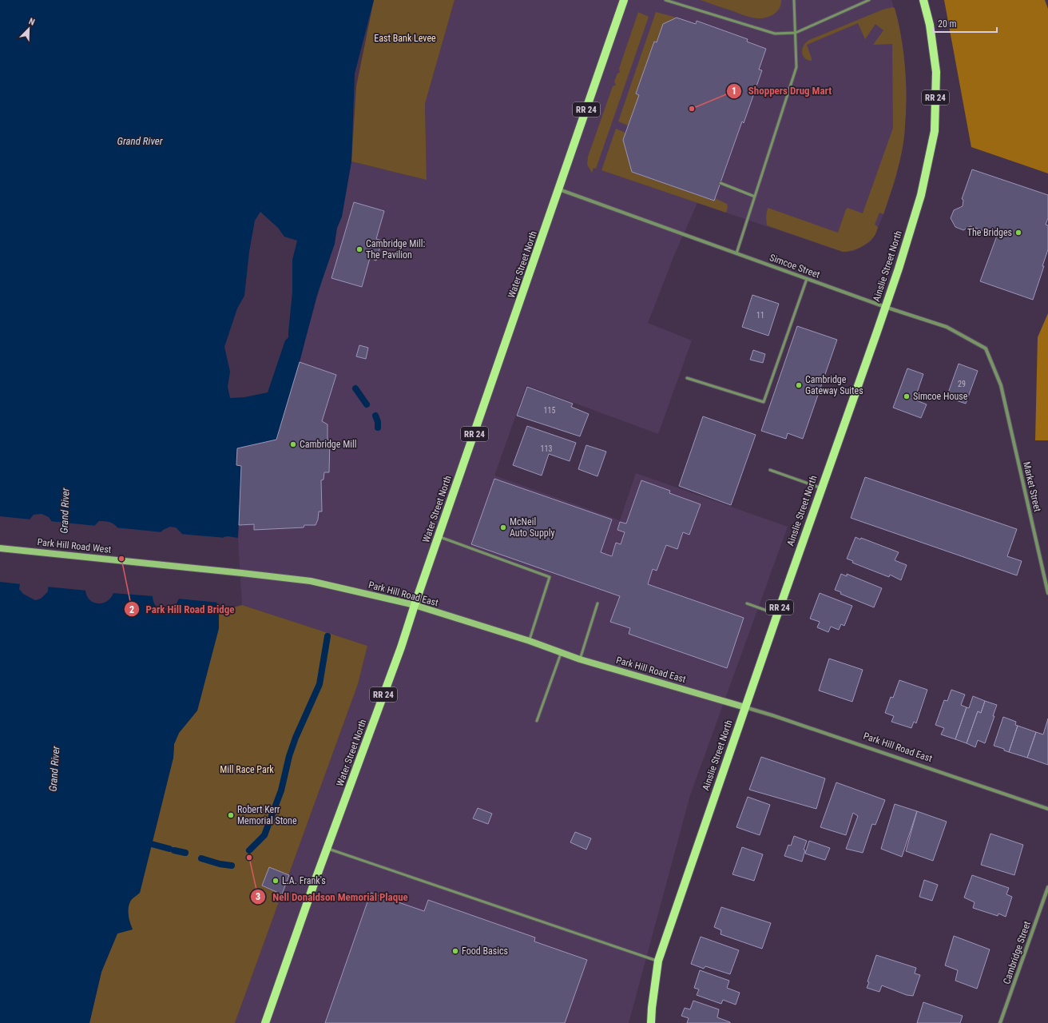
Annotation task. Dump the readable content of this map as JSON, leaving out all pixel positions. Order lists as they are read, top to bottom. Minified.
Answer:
{"streets":{"main road":["RR 24","Water Street North","Ainslie Street North","Park Hill Road West","Park Hill Road East"],"street":["Simcoe Street","Market Street","Cambridge Street"]},"crossings":[["Water Street North","Simcoe Street"],["Water Street North","Park Hill Road East"],["Simcoe Street","Ainslie Street North"],["Simcoe Street","Market Street"],["Ainslie Street North","Park Hill Road East"],["Park Hill Road West","Park Hill Road East"]],"water":["Grand River"],"parks":["East Bank Levee","Mill Race Park"],"places":["Shoppers Drug Mart","The Bridges","Cambridge Mill: The Pavilion","Cambridge Gateway Suites","Simcoe House","Cambridge Mill","McNeil Auto Supply","Park Hill Road Bridge","Robert Kerr Memorial Stone","Nell Donaldson Memorial Plaque","L.A. Frank's","Food Basics"],"house_numbers":["11","29","115","113"],"scale_bar":"20 m","north":"top right"}
